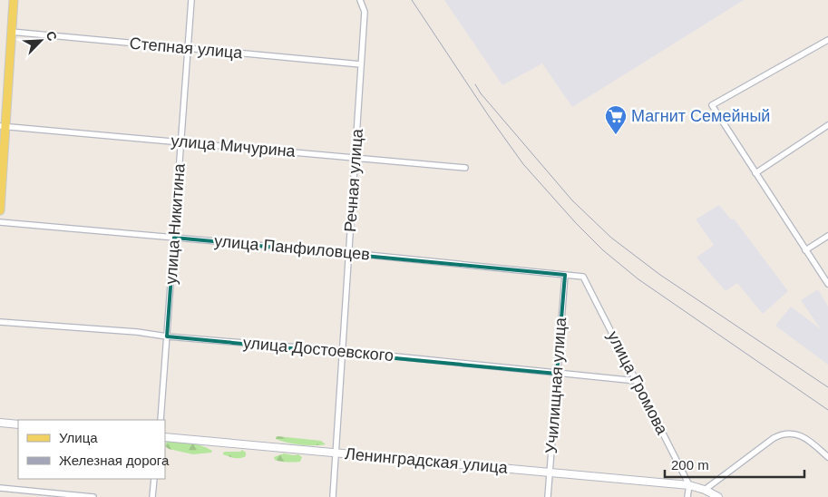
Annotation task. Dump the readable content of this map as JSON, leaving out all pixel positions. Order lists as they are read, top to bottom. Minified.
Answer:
{"streets":{"street":["Степная улица","улица Мичурина","Речная улица","улица Никитина","улица Панфиловцев","улица Достоевского","улица Громова","Училищная улица","Ленинградская улица"]},"crossings":[["Степная улица","Речная улица"],["Степная улица","улица Никитина"],["улица Мичурина","Речная улица"],["улица Мичурина","улица Никитина"],["Речная улица","улица Панфиловцев"],["Речная улица","улица Достоевского"],["Речная улица","Ленинградская улица"],["улица Никитина","улица Панфиловцев"],["улица Никитина","улица Достоевского"],["улица Панфиловцев","улица Громова"],["улица Панфиловцев","Училищная улица"],["улица Достоевского","улица Громова"],["улица Достоевского","Училищная улица"],["улица Громова","Ленинградская улица"],["Училищная улица","Ленинградская улица"]],"places":{"supermarket":["Магнит Семейный"]},"legend":["Улица","Железная дорога"],"scale_bar":"200 m","north":"top right"}
